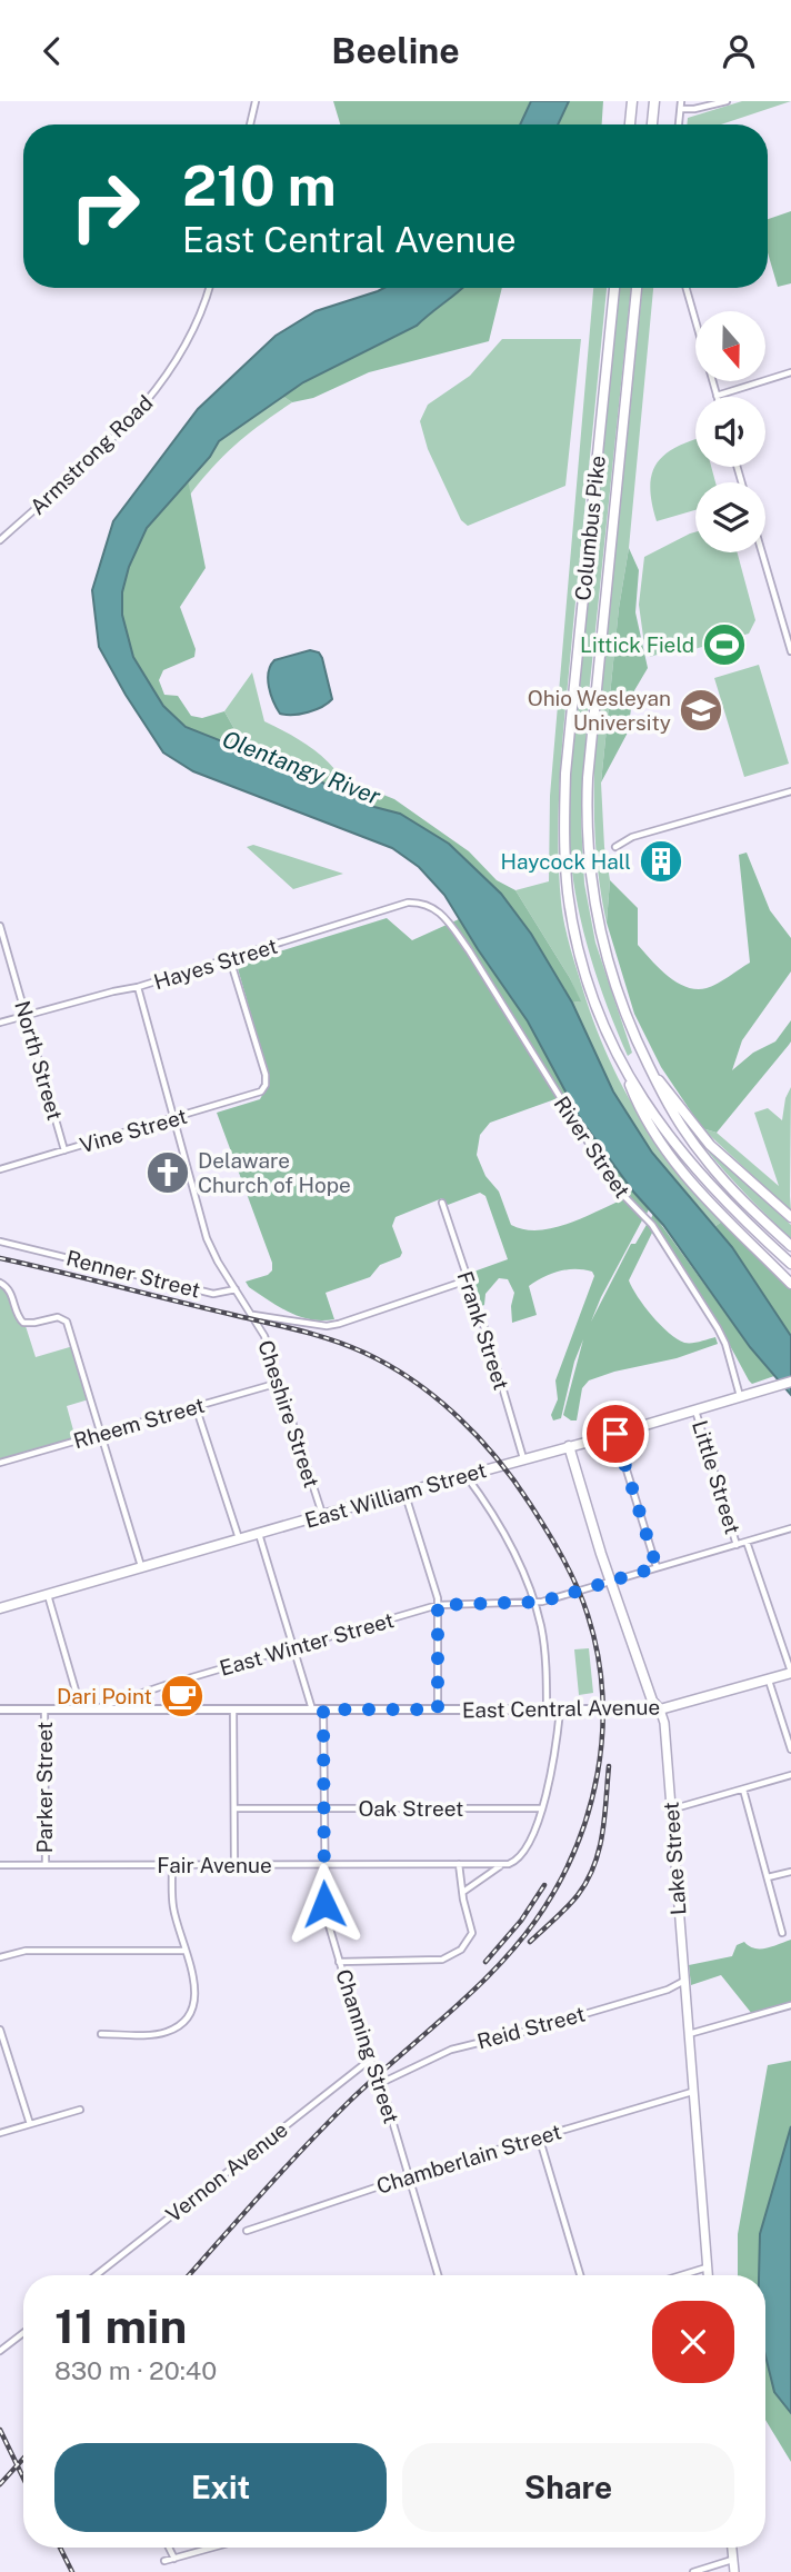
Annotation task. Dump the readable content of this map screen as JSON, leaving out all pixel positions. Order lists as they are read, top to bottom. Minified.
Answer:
{"streets":{"highway":["Columbus Pike","East William Street","East Central Avenue","Lake Street"],"street":["Armstrong Road","Hayes Street","North Street","Vine Street","River Street","Renner Street","Frank Street","Cheshire Street","Rheem Street","Little Street","East Winter Street","Parker Street","Oak Street","Fair Avenue","Reid Street","Channing Street","Chamberlain Street","Vernon Avenue"]},"crossings":[["Hayes Street","North Street"],["Hayes Street","Vine Street"],["Hayes Street","River Street"],["North Street","Vine Street"],["River Street","East William Street"],["Frank Street","East William Street"],["Cheshire Street","Rheem Street"],["Cheshire Street","East William Street"],["Little Street","East William Street"],["Little Street","East Winter Street"],["East William Street","Lake Street"],["East Winter Street","East Central Avenue"],["East Winter Street","Lake Street"],["East Central Avenue","Parker Street"],["East Central Avenue","Lake Street"],["East Central Avenue","Channing Street"],["Parker Street","Fair Avenue"],["Oak Street","Channing Street"],["Lake Street","Reid Street"],["Lake Street","Chamberlain Street"],["Fair Avenue","Channing Street"],["Reid Street","Channing Street"],["Channing Street","Chamberlain Street"],["Channing Street","Vernon Avenue"]],"water":["Olentangy River"],"places":{"sports":["Littick Field"],"school or university":["Ohio Wesleyan University"],"building":["Haycock Hall"],"church":["Delaware Church of Hope"],"cafe":["Dari Point"]},"north":"bottom","page":{"header":"Beeline","turn":["210 m","East Central Avenue"],"heading":["11 min","830 m · 20:40"],"buttons":["Exit","Share"]}}
